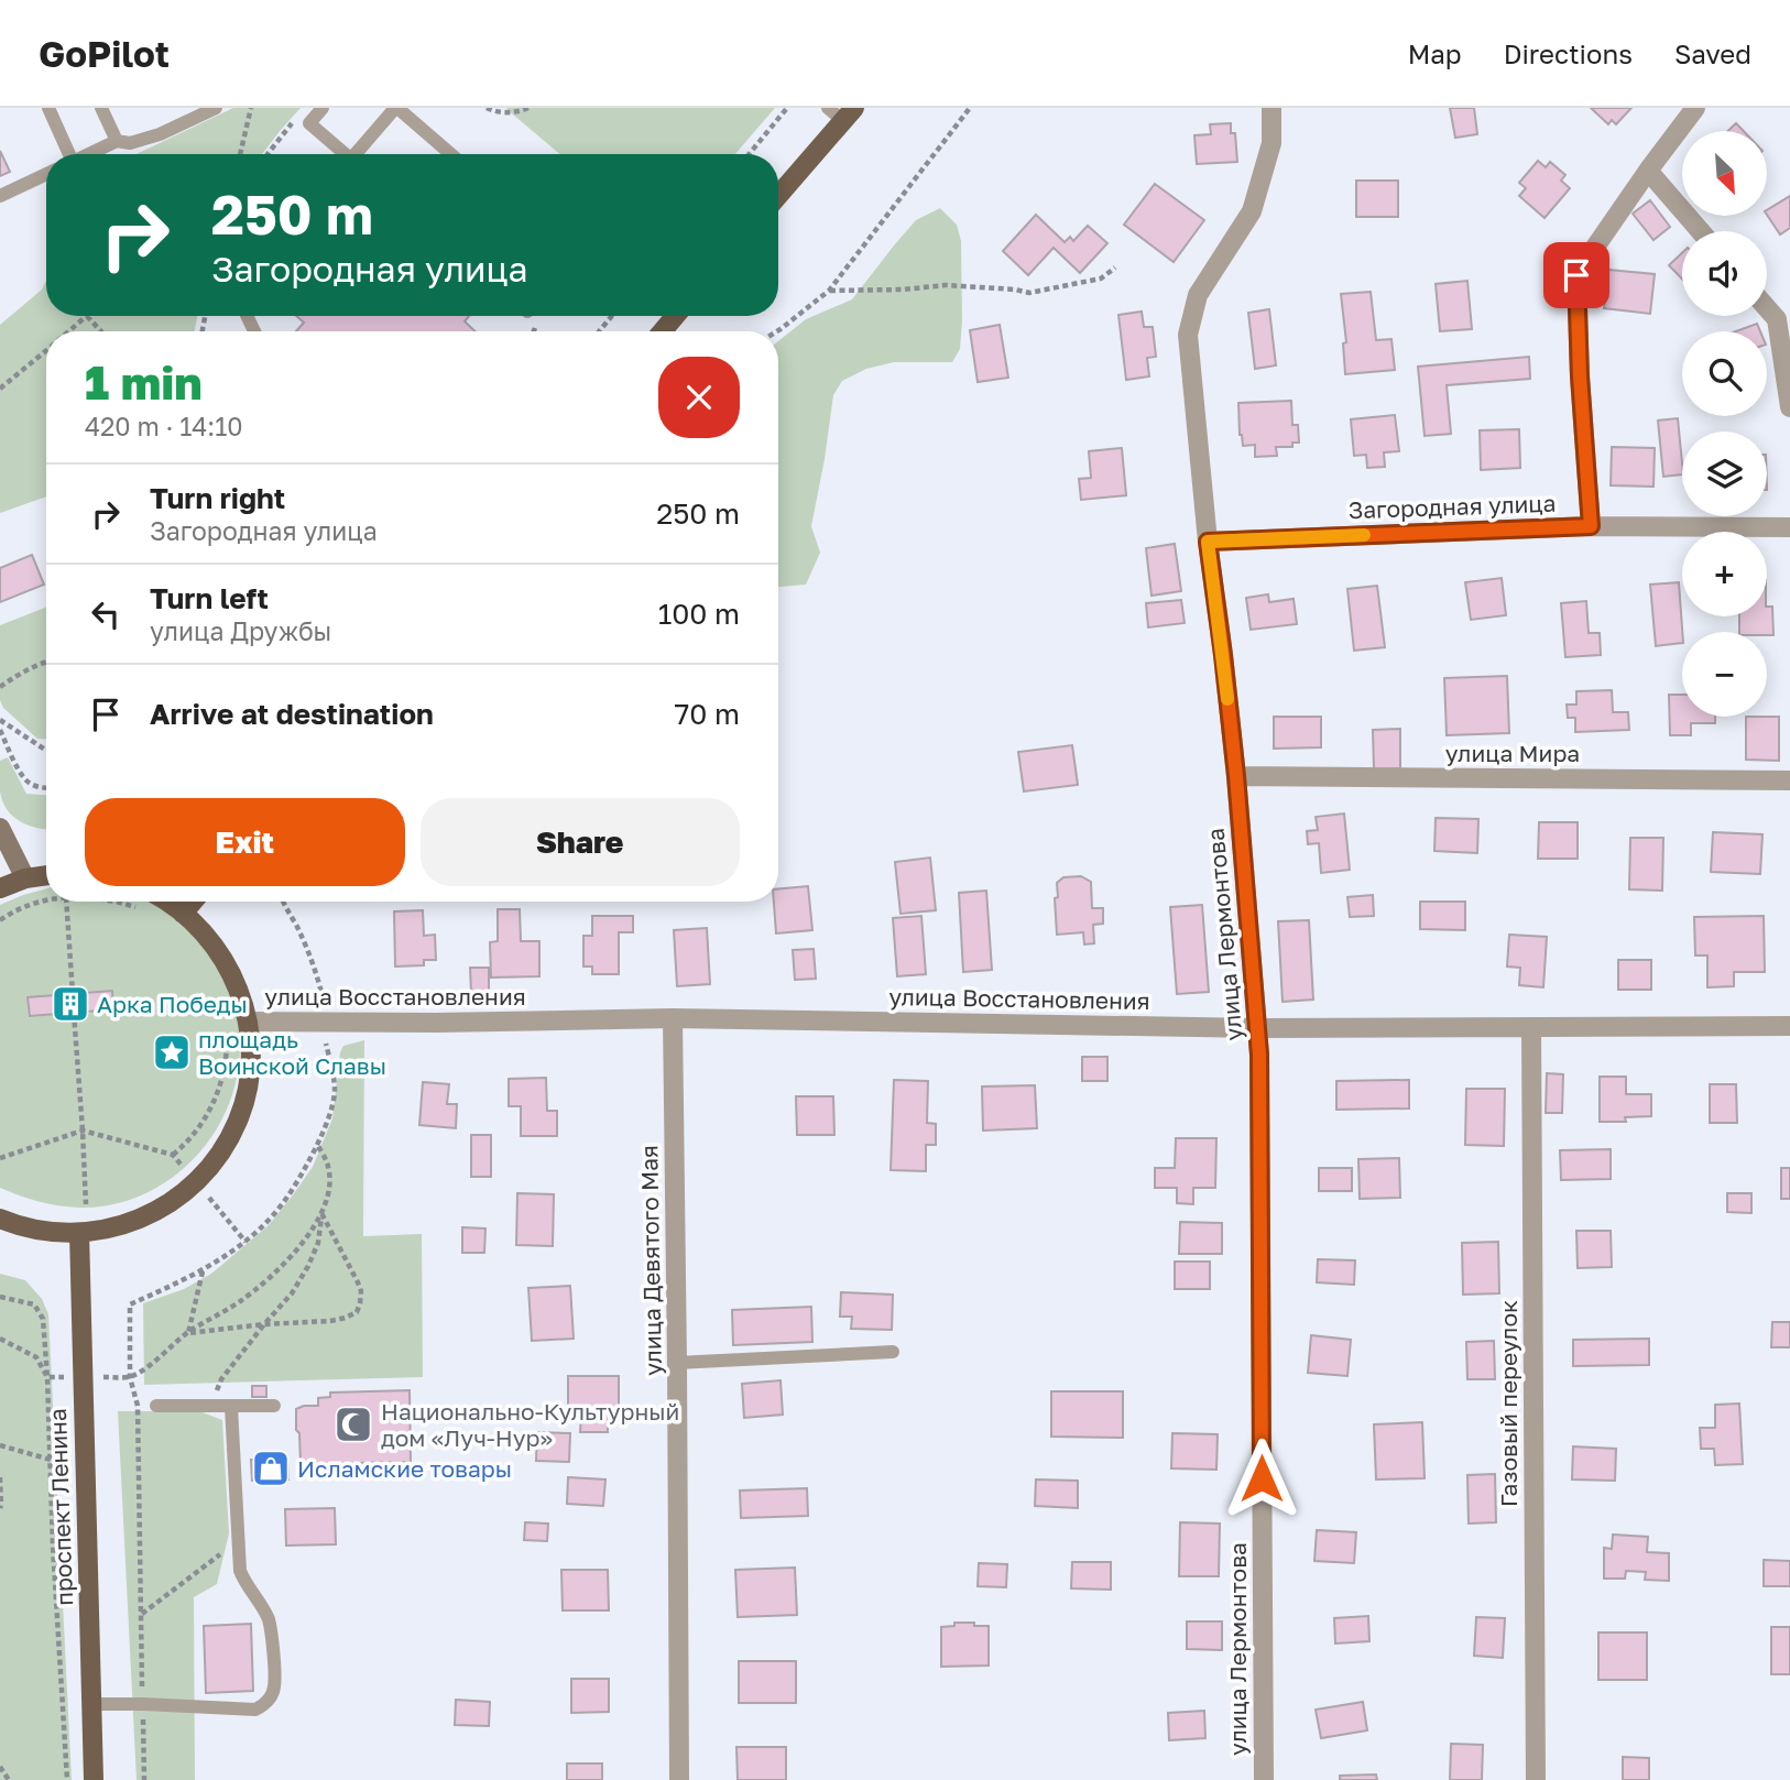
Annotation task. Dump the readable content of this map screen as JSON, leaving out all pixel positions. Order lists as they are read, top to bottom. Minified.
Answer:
{"streets":{"main road":["проспект Ленина"],"street":["Загородная улица","улица Мира","улица Лермонтова","улица Восстановления","улица Девятого Мая","Газовый переулок"]},"crossings":[["Загородная улица","улица Лермонтова"],["улица Мира","улица Лермонтова"],["улица Лермонтова","улица Восстановления"],["улица Восстановления","улица Девятого Мая"],["улица Восстановления","Газовый переулок"]],"places":{"building":["Арка Победы"],"place":["площадь Воинской Славы"],"mosque":["Национально-Культурный дом «Луч-Нур»"],"shop":["Исламские товары"]},"north":"bottom right","page":{"header":"GoPilot","nav":["Map","Directions","Saved"],"map_buttons":["+","−"],"turn":["250 m","Загородная улица"],"heading":["1 min","420 m · 14:10"],"list":[{"name":"Turn right","note":"Загородная улица","value":"250 m"},{"name":"Turn left","note":"улица Дружбы","value":"100 m"},{"name":"Arrive at destination","value":"70 m"}],"buttons":["Exit","Share"]}}
